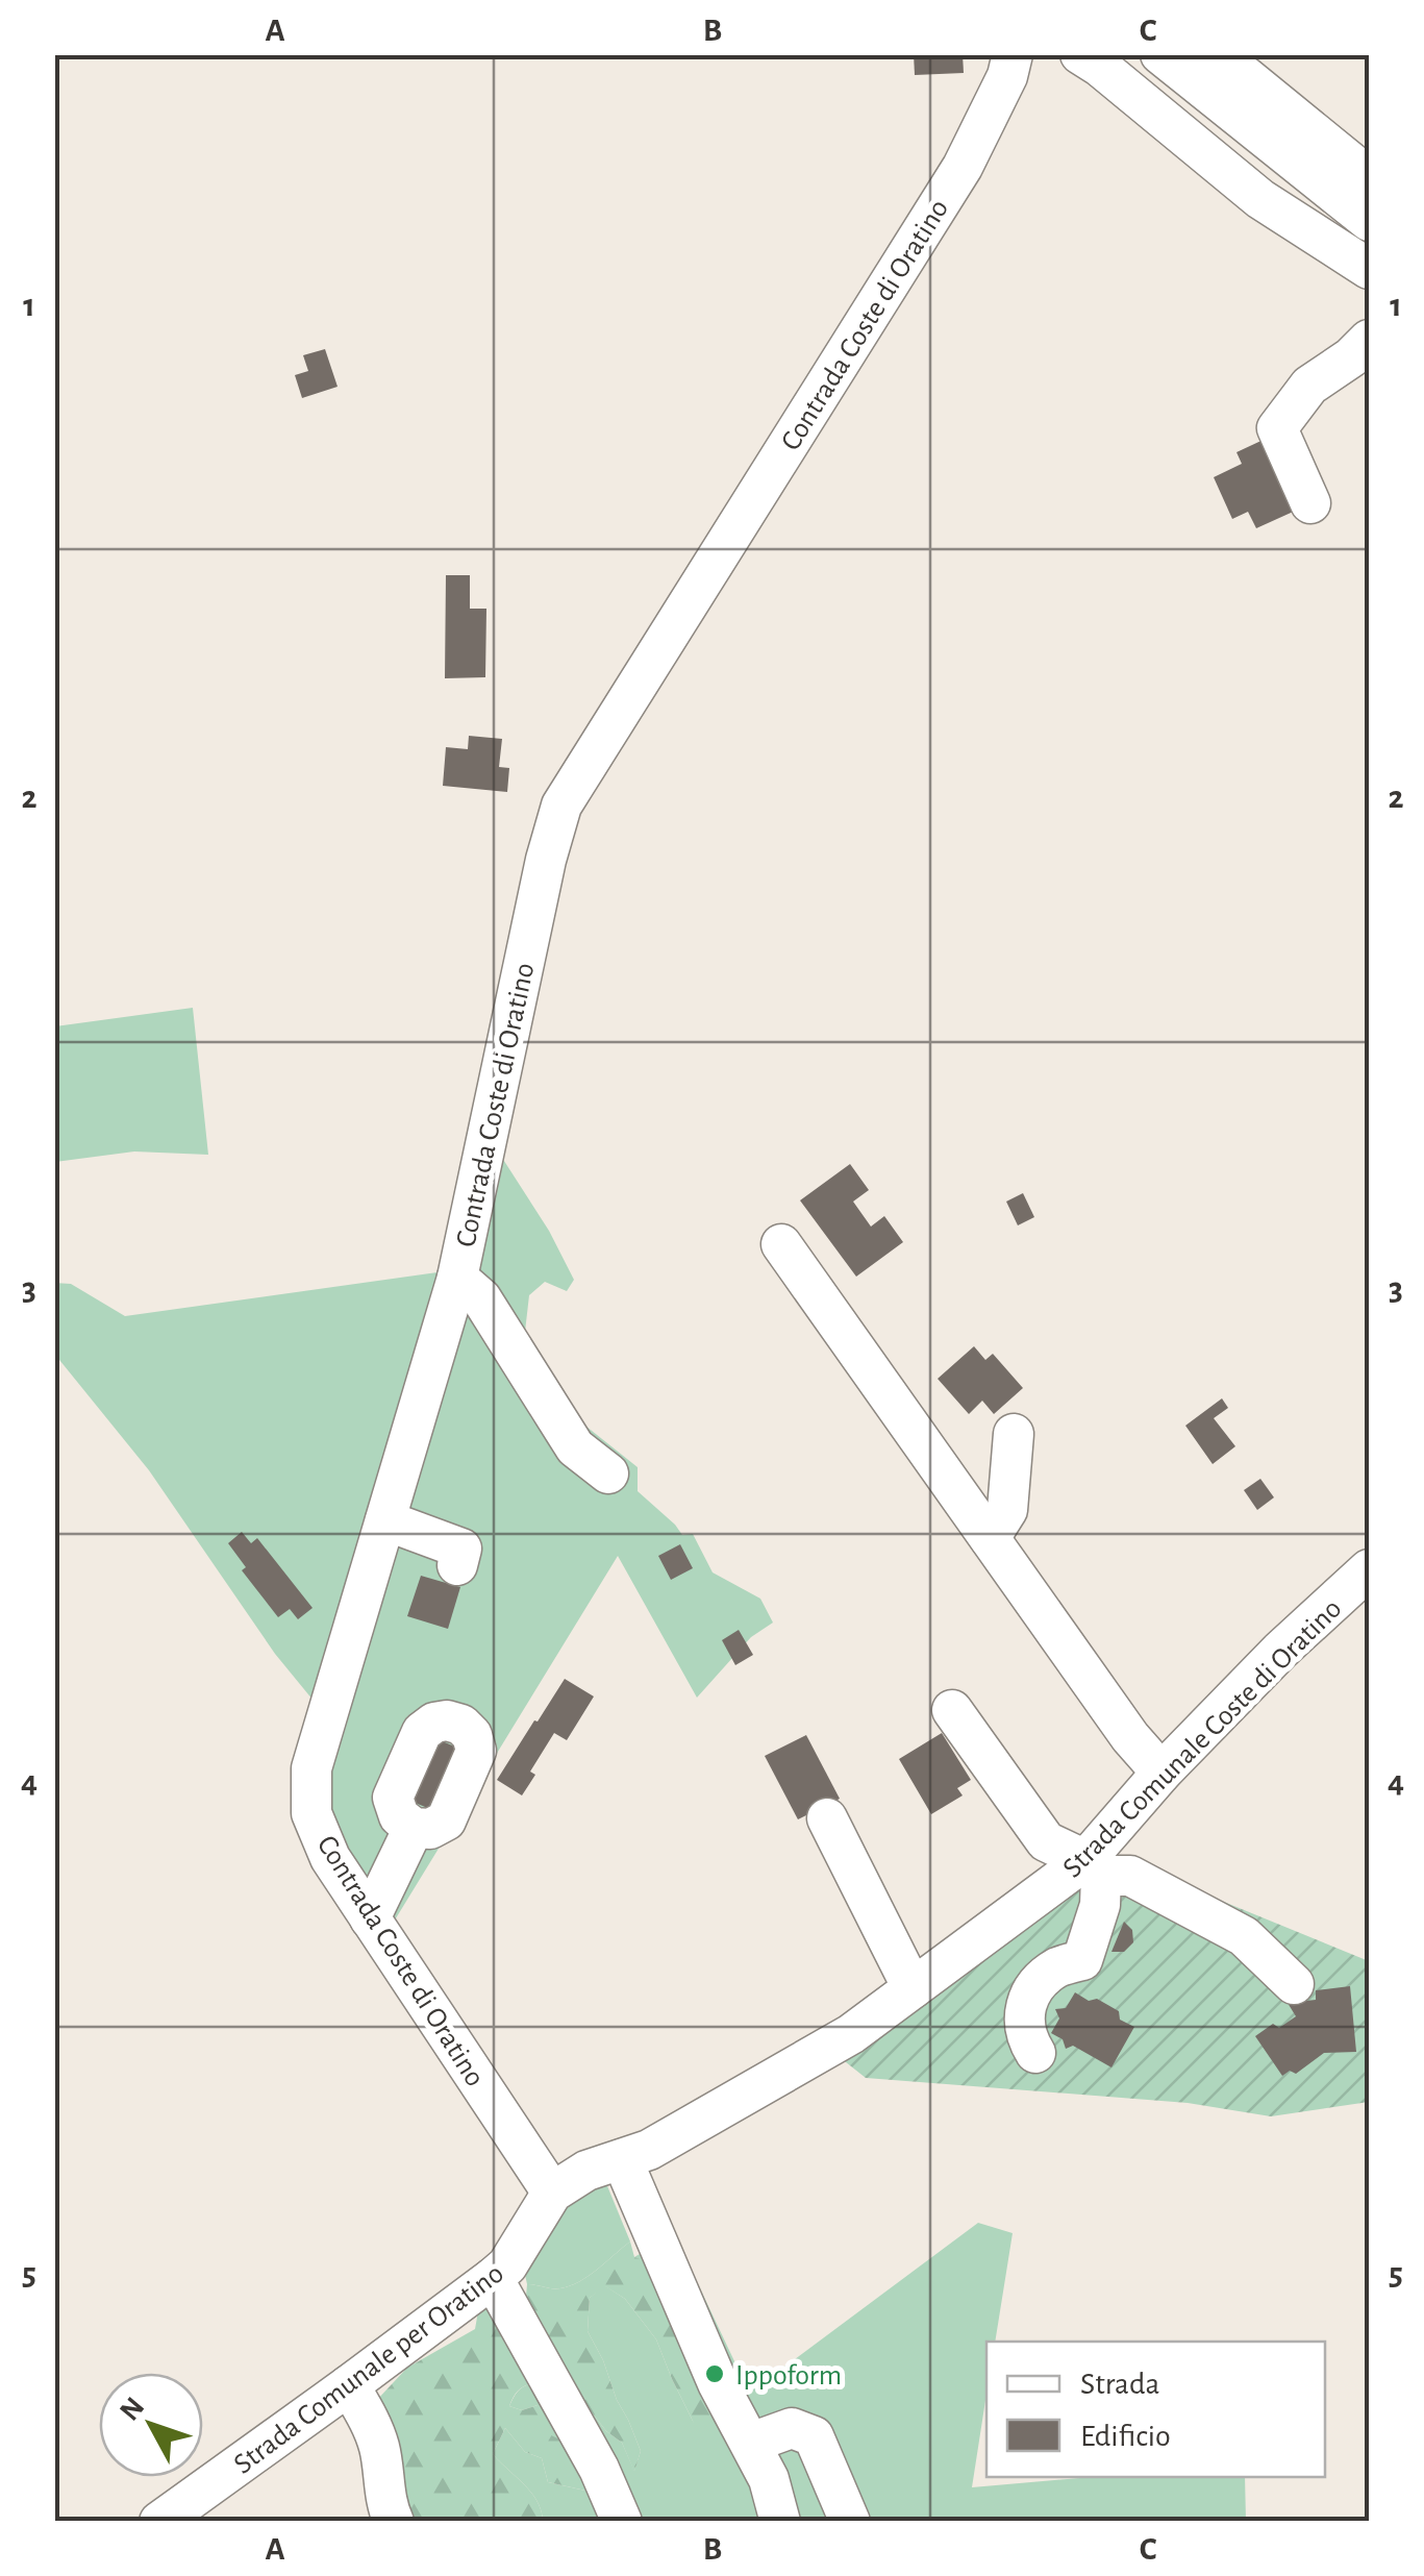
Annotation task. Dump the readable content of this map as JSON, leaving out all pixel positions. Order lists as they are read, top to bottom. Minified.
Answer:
{"streets":{"street":["Contrada Coste di Oratino","Strada Comunale Coste di Oratino","Strada Comunale per Oratino"]},"crossings":[["Contrada Coste di Oratino","Strada Comunale Coste di Oratino"],["Contrada Coste di Oratino","Strada Comunale per Oratino"],["Strada Comunale Coste di Oratino","Strada Comunale per Oratino"]],"places":["Ippoform"],"legend":["Strada","Edificio"],"north":"top left","grid":{"columns":["A","B","C"],"rows":["1","2","3","4","5"]}}
